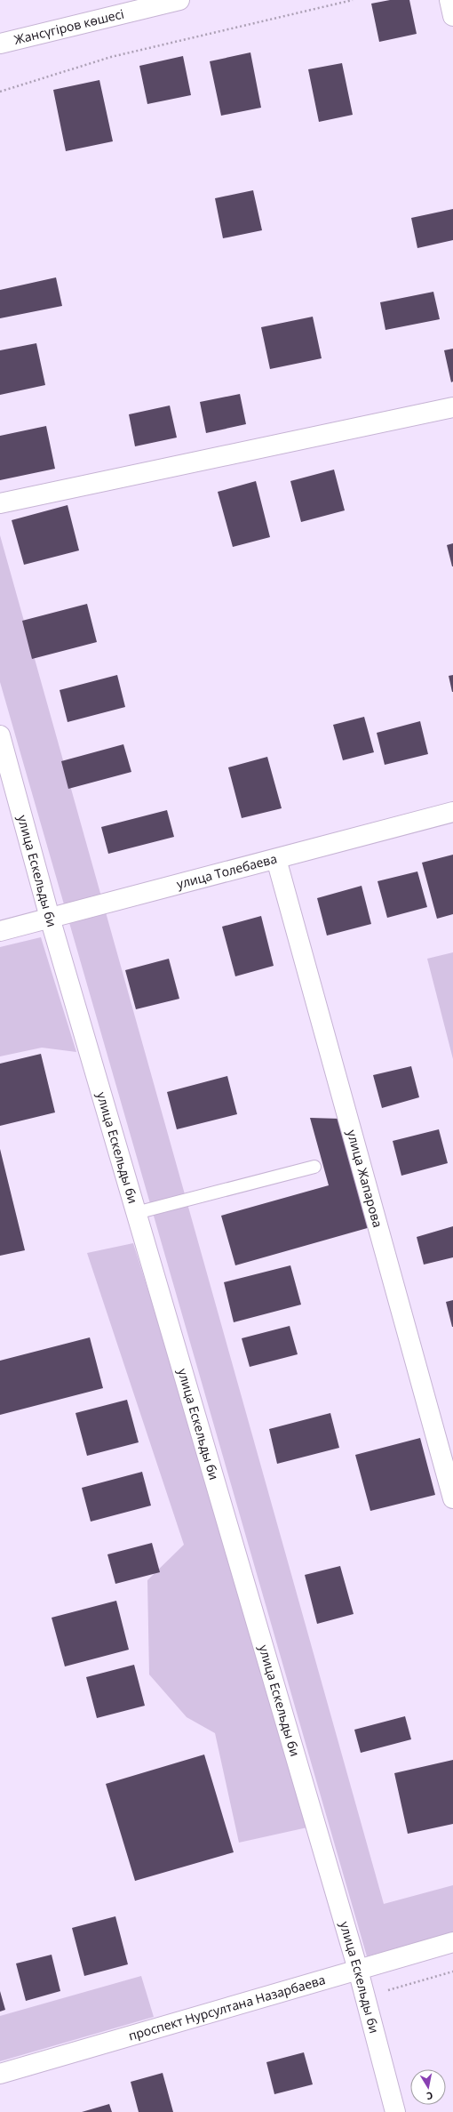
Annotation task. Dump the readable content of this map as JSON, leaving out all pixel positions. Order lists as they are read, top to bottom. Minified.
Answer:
{"streets":{"street":["Жансүгіров көшесі","улица Ескельды би","улица Толебаева","улица Жапарова","проспект Нурсултана Назарбаева"]},"crossings":[["улица Ескельды би","улица Толебаева"],["улица Ескельды би","проспект Нурсултана Назарбаева"],["улица Толебаева","улица Жапарова"]],"north":"bottom"}
